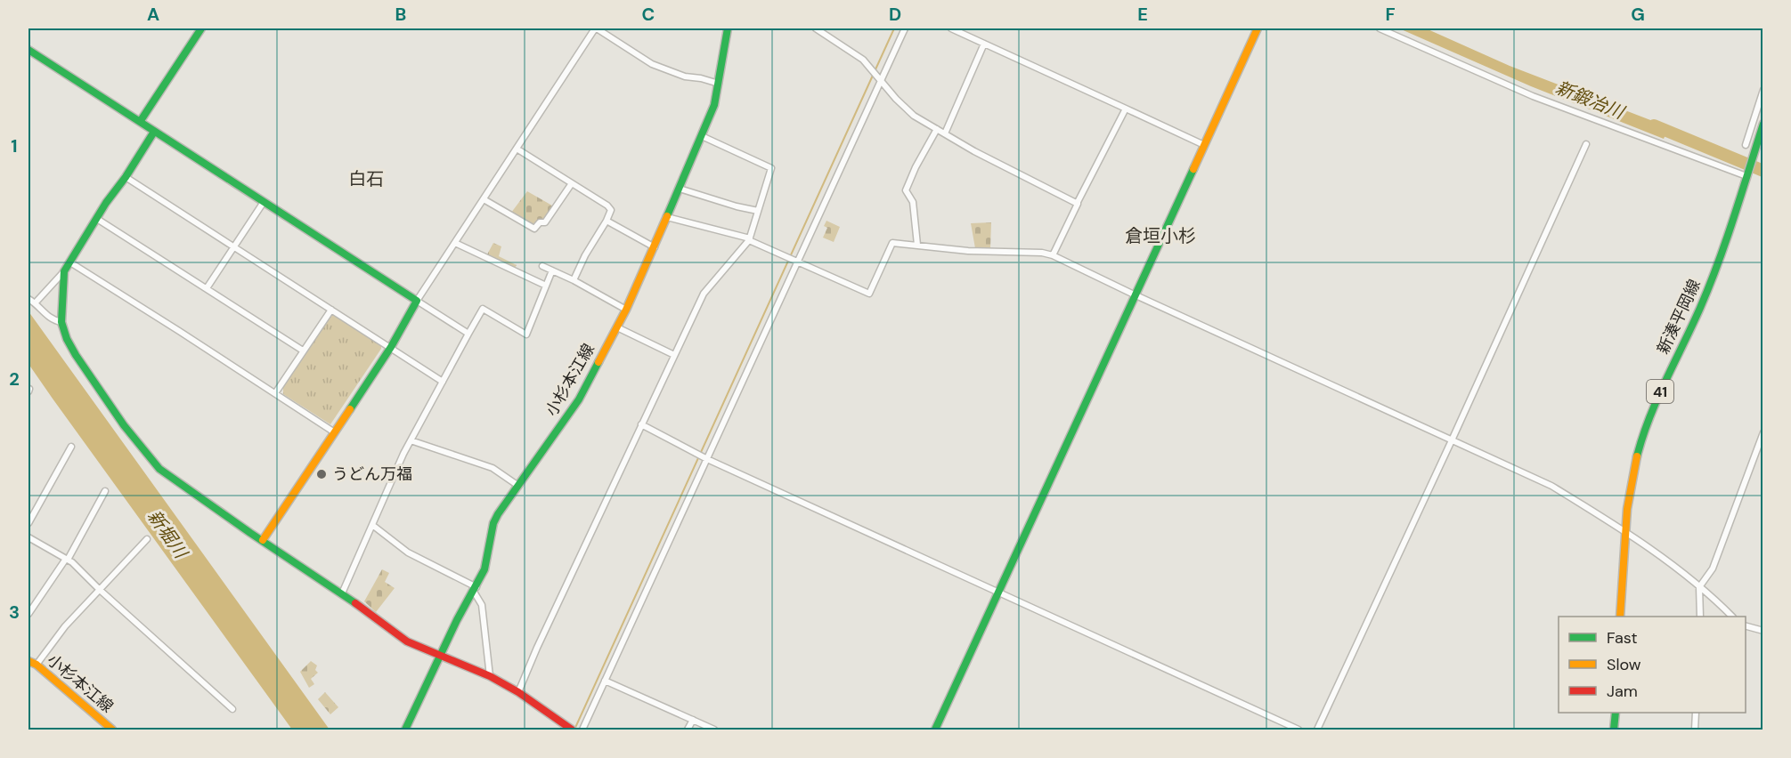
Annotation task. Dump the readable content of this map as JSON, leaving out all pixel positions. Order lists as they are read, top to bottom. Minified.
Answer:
{"streets":{"street":["新湊平岡線","小杉本江線","41"]},"districts":["白石","倉垣小杉"],"water":["新鍛冶川","新堀川"],"places":["うどん万福"],"legend":["Fast","Slow","Jam"],"grid":{"columns":["A","B","C","D","E","F","G"],"rows":["1","2","3"]}}
